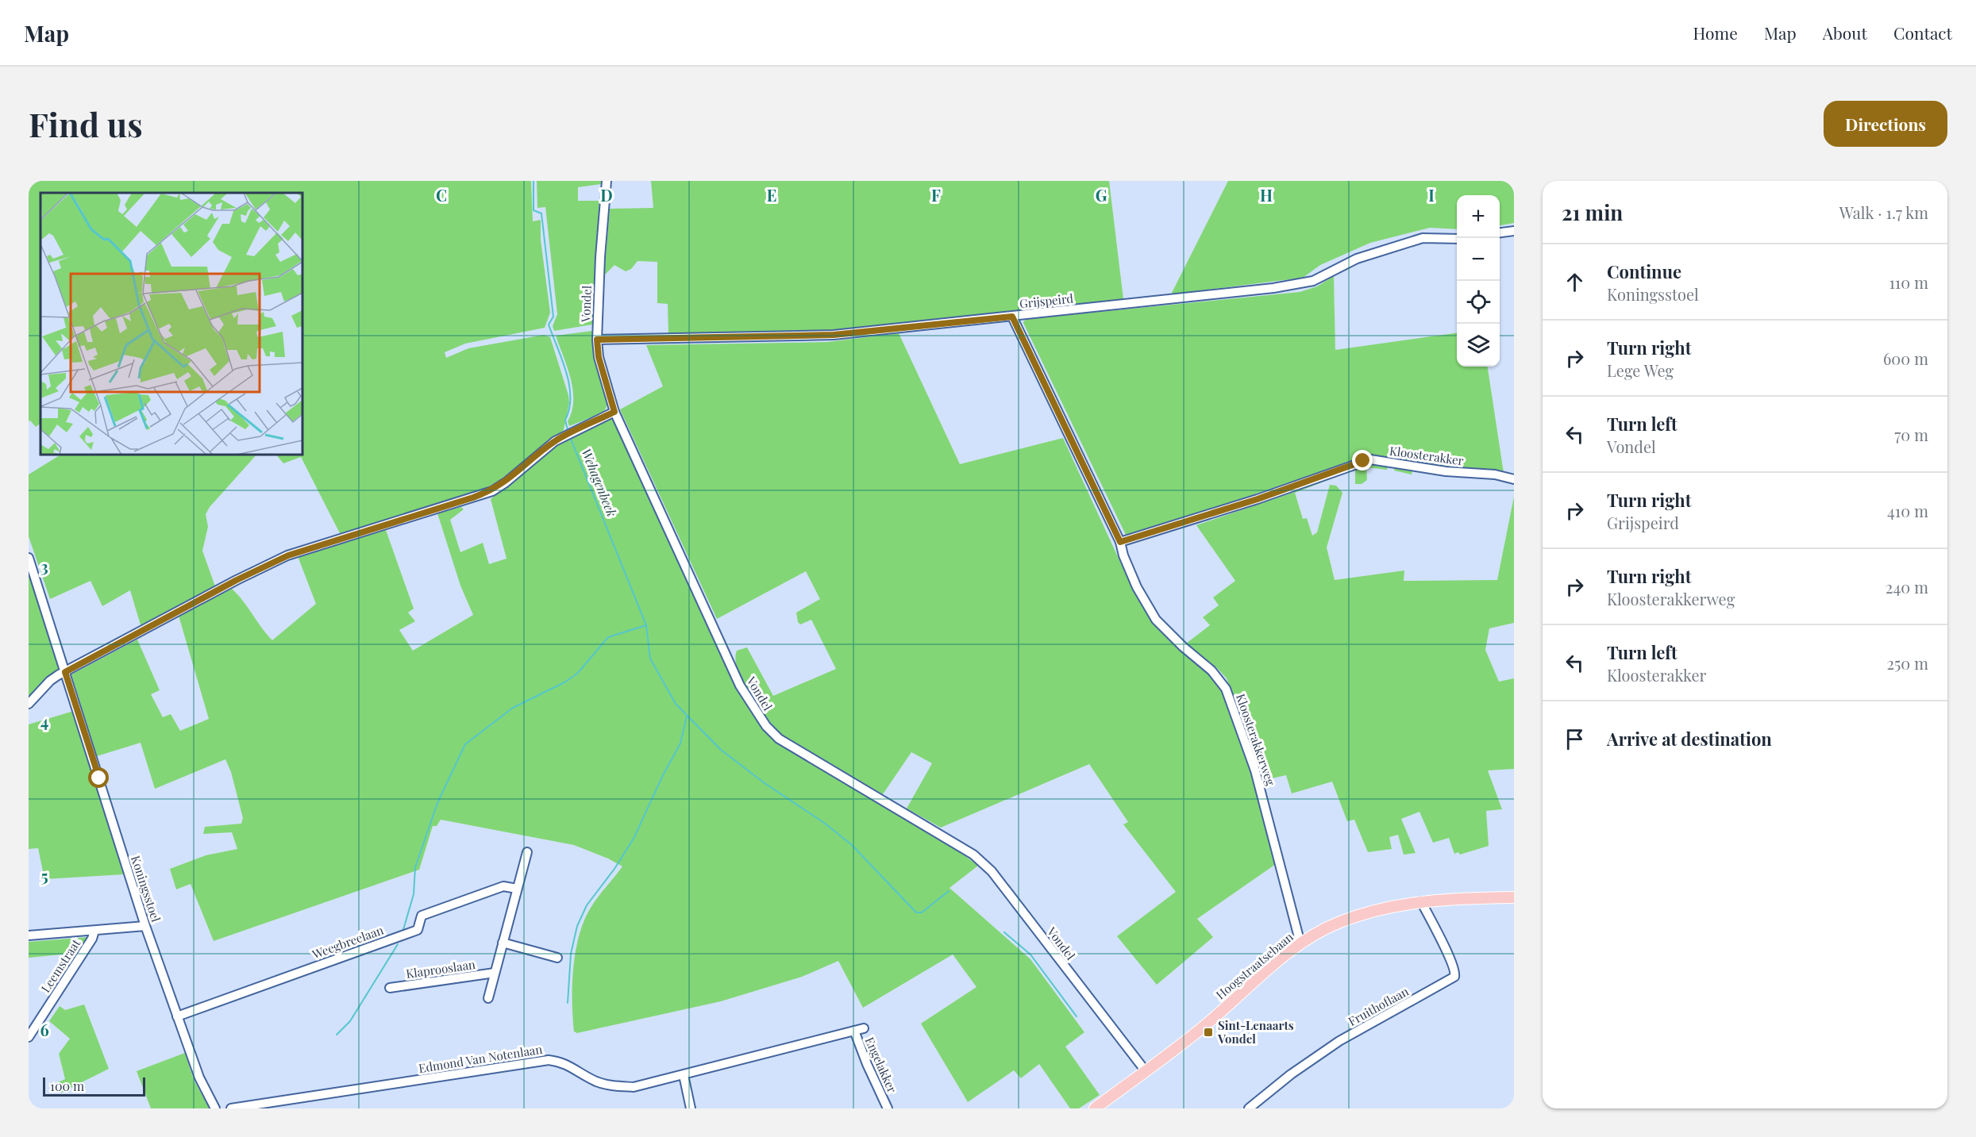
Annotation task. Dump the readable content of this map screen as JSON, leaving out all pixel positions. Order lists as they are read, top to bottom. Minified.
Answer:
{"streets":{"main road":["Hoogstraatsebaan"],"street":["Grijspeird","Vondel","Kloosterakker","Kloosterakkerweg","Koningsstoel","Weegbreelaan","Leemstraat","Klaprooslaan","Fruithoflaan","Edmond Van Notenlaan","Engelakker"]},"crossings":[["Grijspeird","Vondel"],["Grijspeird","Kloosterakkerweg"],["Vondel","Hoogstraatsebaan"],["Kloosterakker","Kloosterakkerweg"],["Kloosterakkerweg","Hoogstraatsebaan"],["Koningsstoel","Weegbreelaan"],["Hoogstraatsebaan","Fruithoflaan"],["Edmond Van Notenlaan","Engelakker"]],"water":["Wehagenbeek"],"places":{"transit":["Sint-Lenaarts Vondel"]},"scale_bar":"100 m","page":{"header":"Map","nav":["Home","Map","About","Contact"],"buttons":"Directions","title":"Find us","heading":["21 min","Walk · 1.7 km"],"map_buttons":["+","−"],"list":[["Continue","Koningsstoel","110 m"],["Turn right","Lege Weg","600 m"],["Turn left","Vondel","70 m"],["Turn right","Grijspeird","410 m"],["Turn right","Kloosterakkerweg","240 m"],["Turn left","Kloosterakker","250 m"],"Arrive at destination"],"scale":"100 m"},"grid":{"columns":["C","D","E","F","G","H","I"],"rows":["3","4","5","6"]}}
